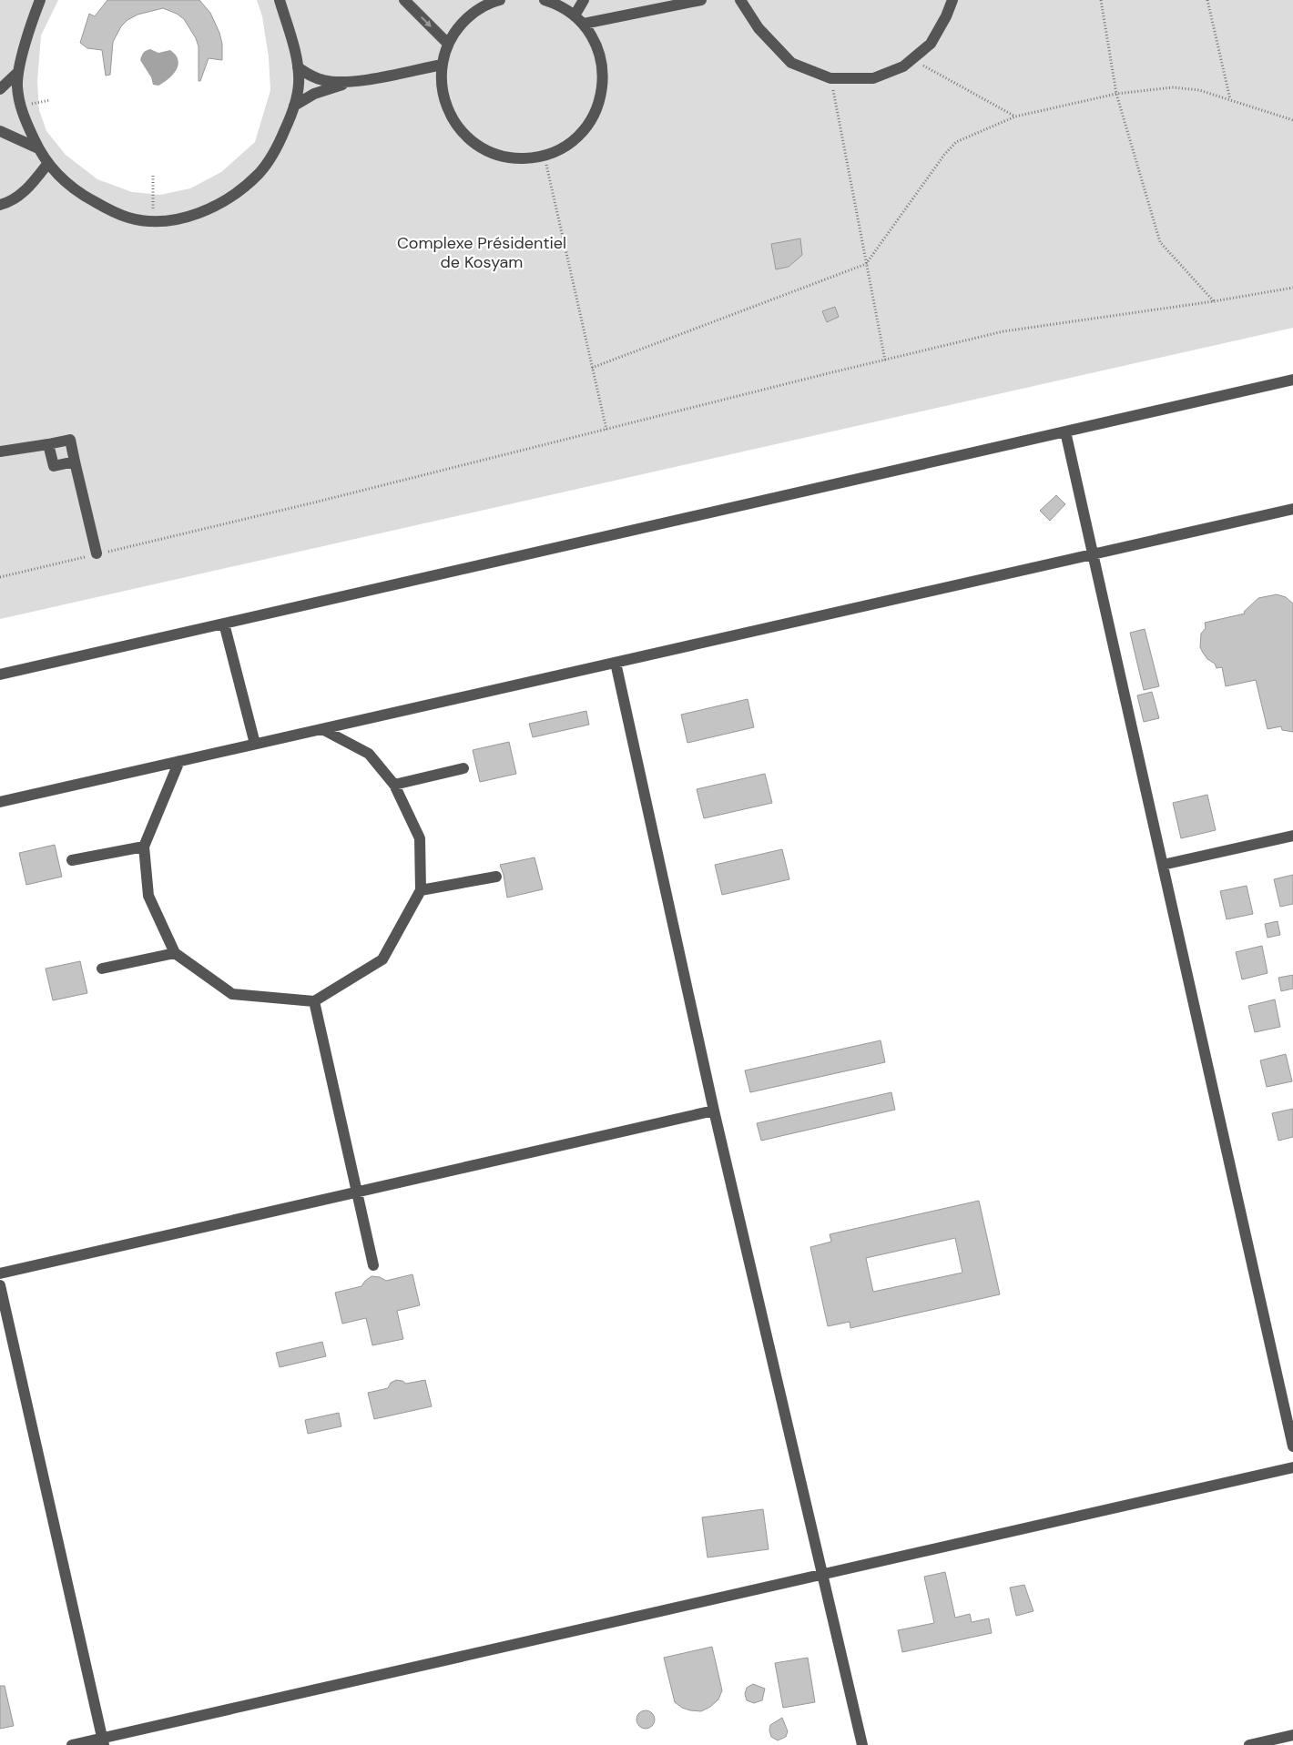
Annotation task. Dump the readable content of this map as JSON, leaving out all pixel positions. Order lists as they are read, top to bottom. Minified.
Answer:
{"parks":["Complexe Présidentiel de Kosyam"]}
